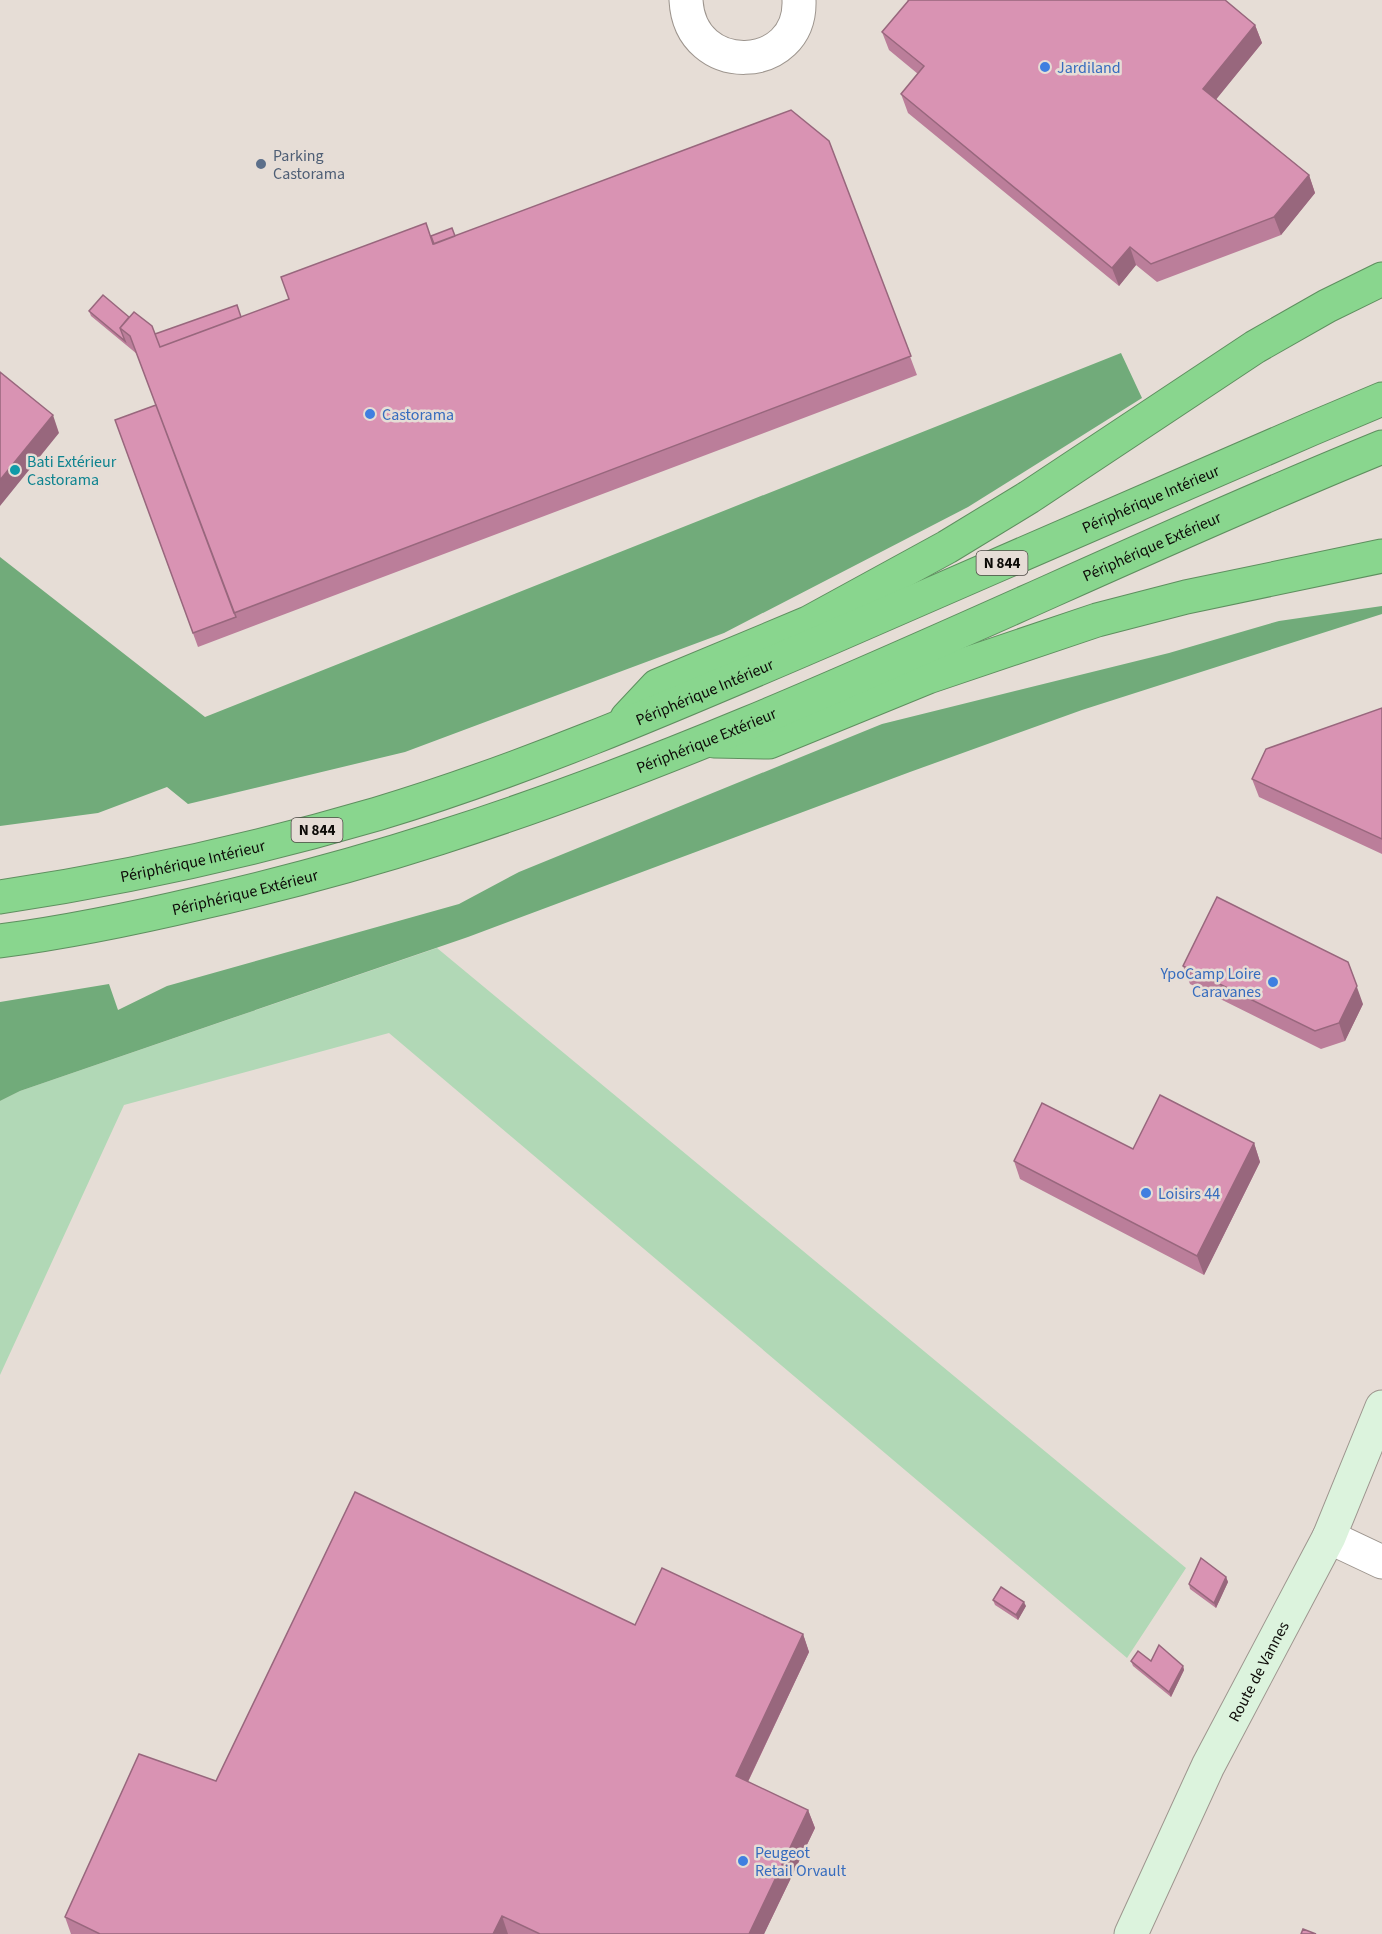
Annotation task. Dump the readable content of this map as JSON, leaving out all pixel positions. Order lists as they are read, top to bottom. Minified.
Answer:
{"streets":{"highway":["Périphérique Intérieur","Périphérique Extérieur","N 844"],"main road":["Route de Vannes"]},"places":["Jardiland","Parking Castorama","Castorama","Bati Extérieur Castorama","YpoCamp Loire Caravanes","Loisirs 44","Peugeot Retail Orvault"]}
